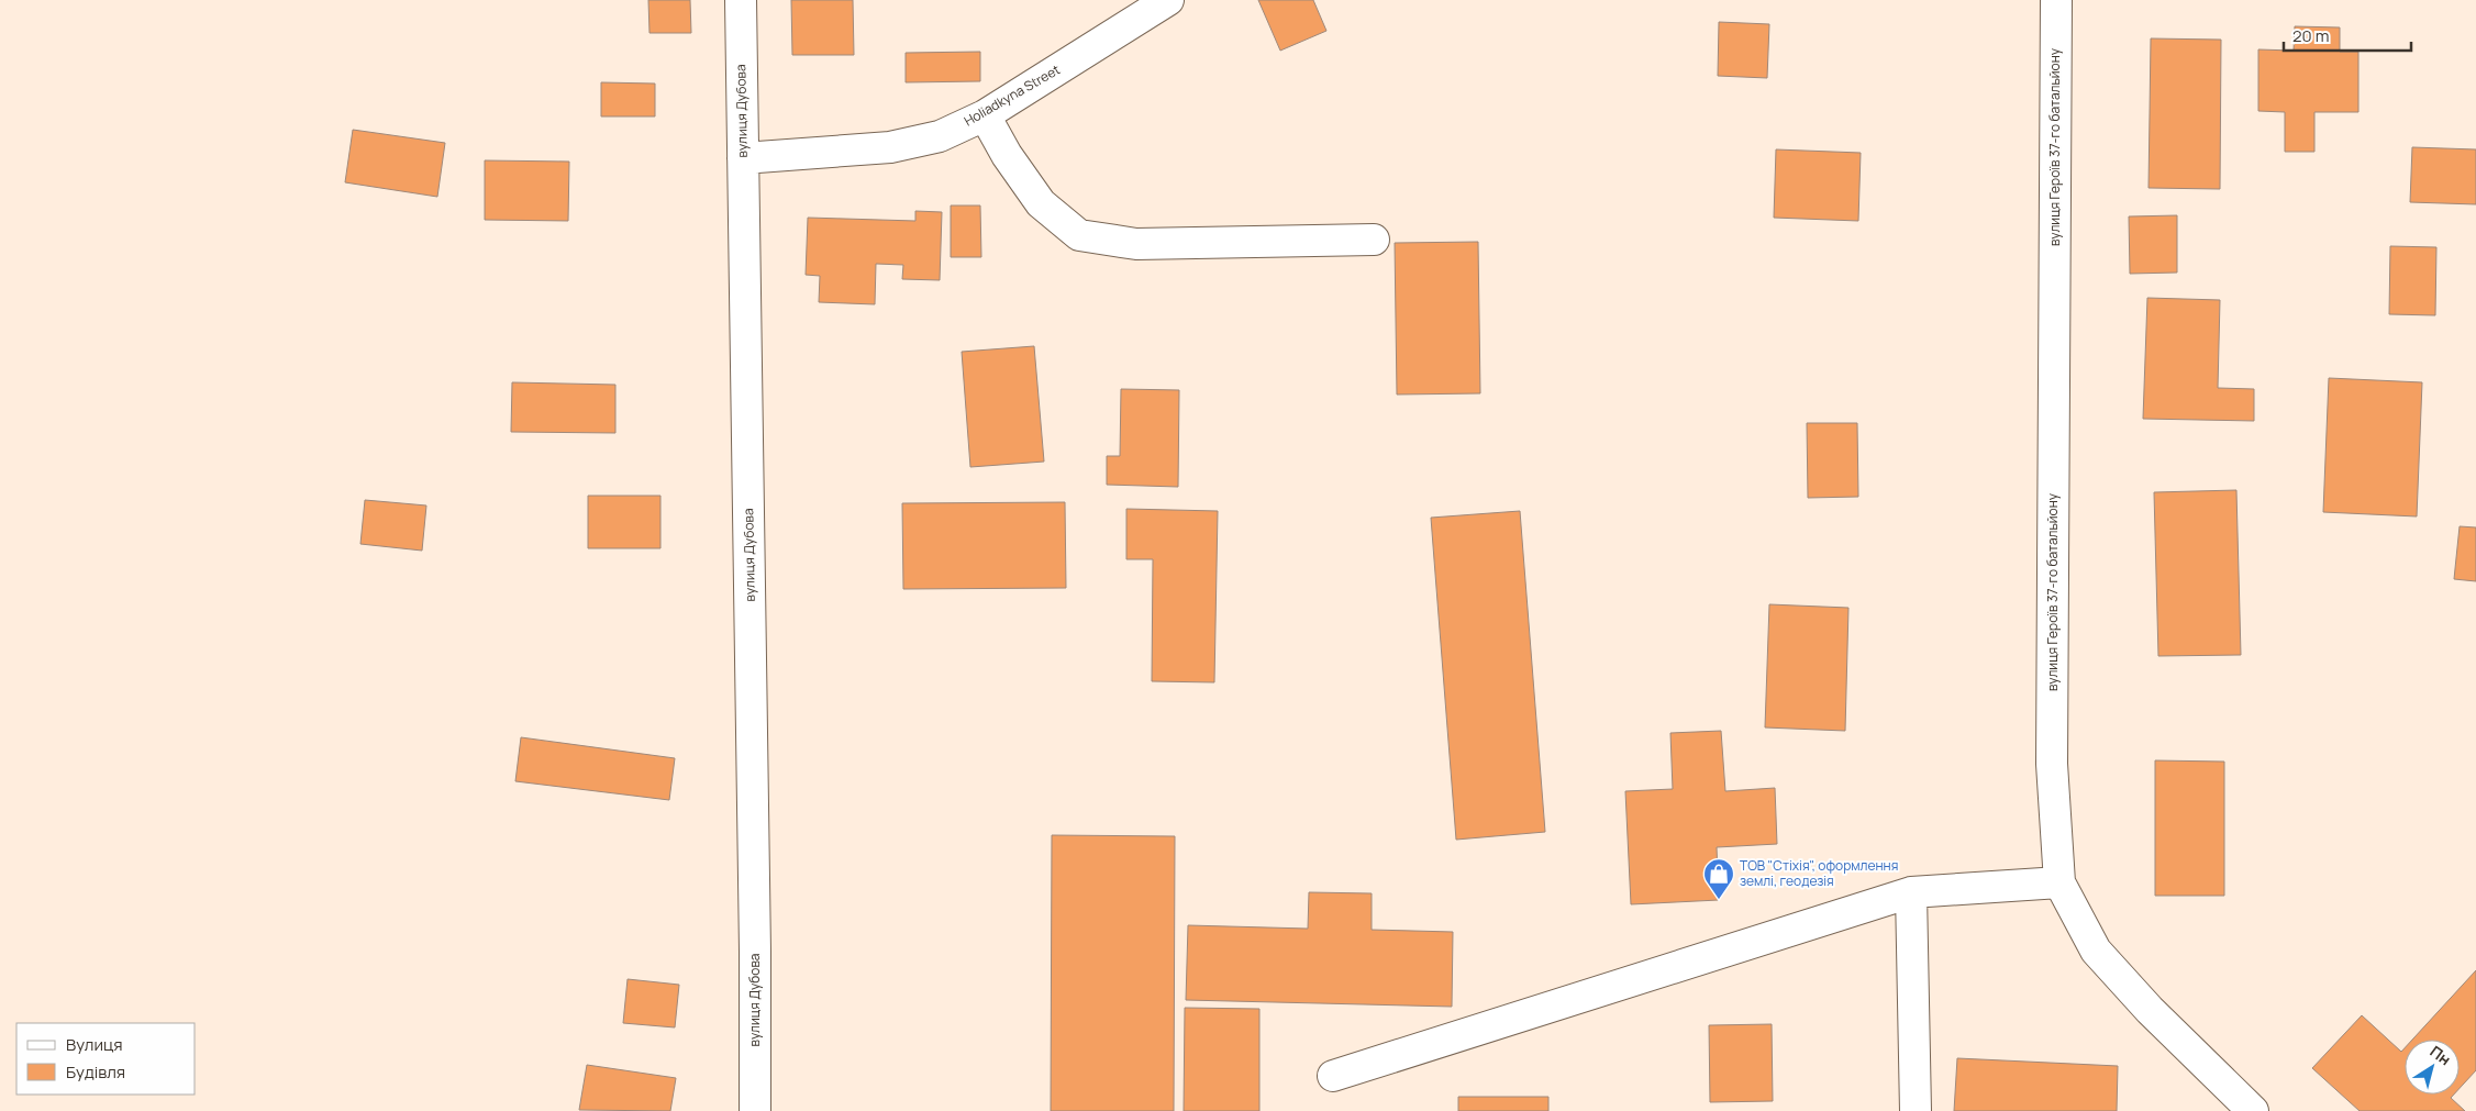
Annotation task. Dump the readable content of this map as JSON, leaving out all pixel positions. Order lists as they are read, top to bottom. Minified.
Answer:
{"streets":{"street":["Holiadkyna Street","вулиця Дубова","вулиця Героїв 37-го батальйону"]},"crossings":[["Holiadkyna Street","вулиця Дубова"]],"places":{"shop":["ТОВ \"Стіхія\", оформлення землі, геодезія"]},"legend":["Вулиця","Будівля"],"scale_bar":"20 m","north":"top right"}
